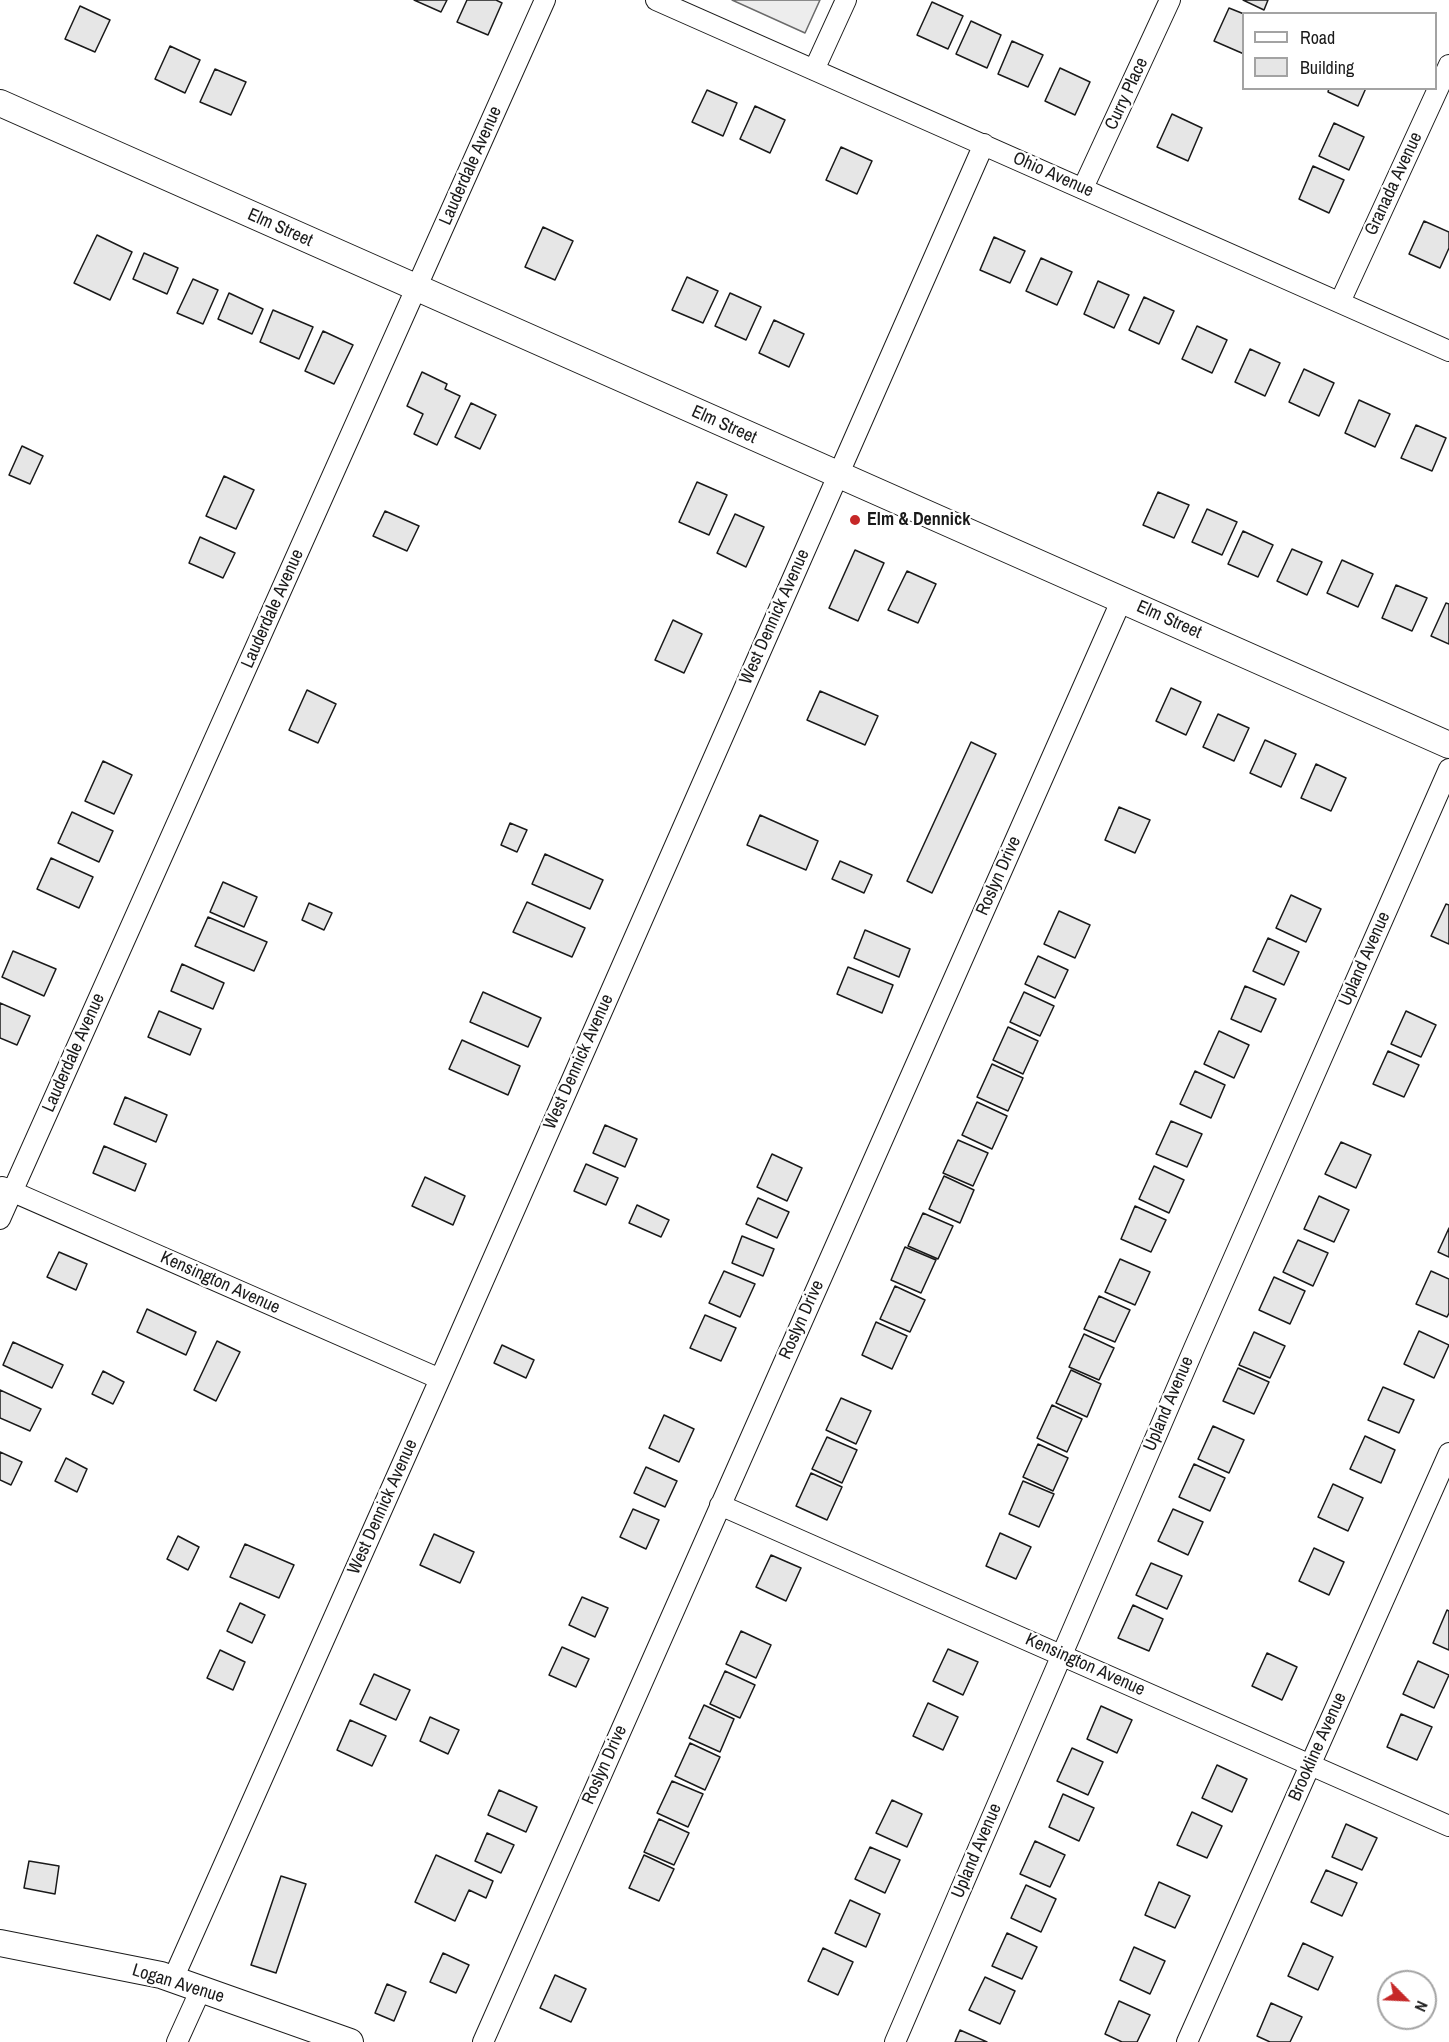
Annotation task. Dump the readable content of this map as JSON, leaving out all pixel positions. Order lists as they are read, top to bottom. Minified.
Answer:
{"streets":{"street":["Curry Place","Lauderdale Avenue","Ohio Avenue","Granada Avenue","Elm Street","West Dennick Avenue","Roslyn Drive","Upland Avenue","Kensington Avenue","Brookline Avenue","Logan Avenue"]},"crossings":[["Curry Place","Ohio Avenue"],["Lauderdale Avenue","Elm Street"],["Lauderdale Avenue","Kensington Avenue"],["Ohio Avenue","Granada Avenue"],["Ohio Avenue","West Dennick Avenue"],["Elm Street","West Dennick Avenue"],["Elm Street","Roslyn Drive"],["West Dennick Avenue","Kensington Avenue"],["West Dennick Avenue","Logan Avenue"],["Roslyn Drive","Kensington Avenue"],["Upland Avenue","Kensington Avenue"],["Kensington Avenue","Brookline Avenue"]],"places":["Elm & Dennick"],"legend":["Road","Building"],"north":"bottom right"}
